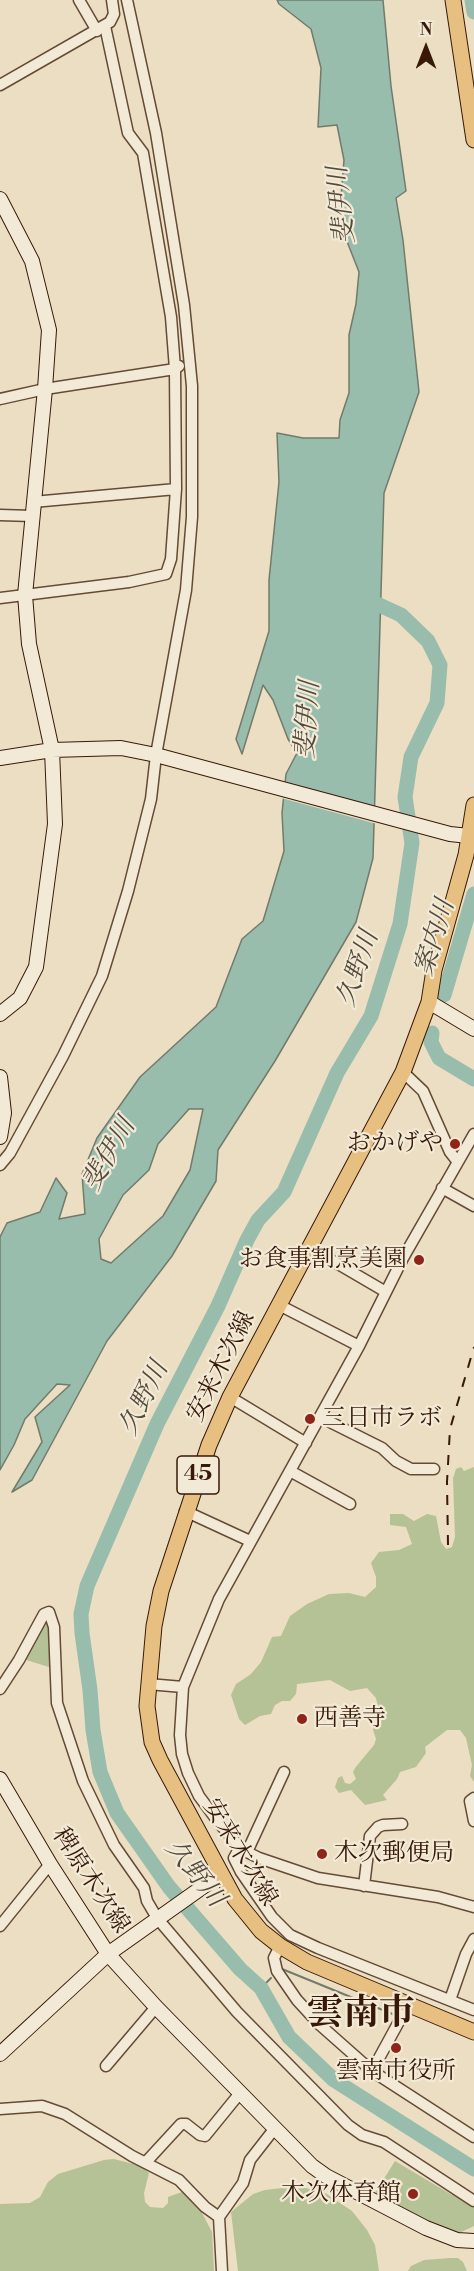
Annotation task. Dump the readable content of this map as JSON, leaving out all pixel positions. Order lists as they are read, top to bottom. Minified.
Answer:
{"streets":{"main road":["安来木次線","45"],"street":["稗原木次線"]},"crossings":[["安来木次線","稗原木次線"]],"districts":["雲南市"],"water":["斐伊川","案内川","久野川"],"places":["おかげや","お食事割烹美園","三日市ラボ","西善寺","木次郵便局","雲南市役所","木次体育館"],"north":"top"}
